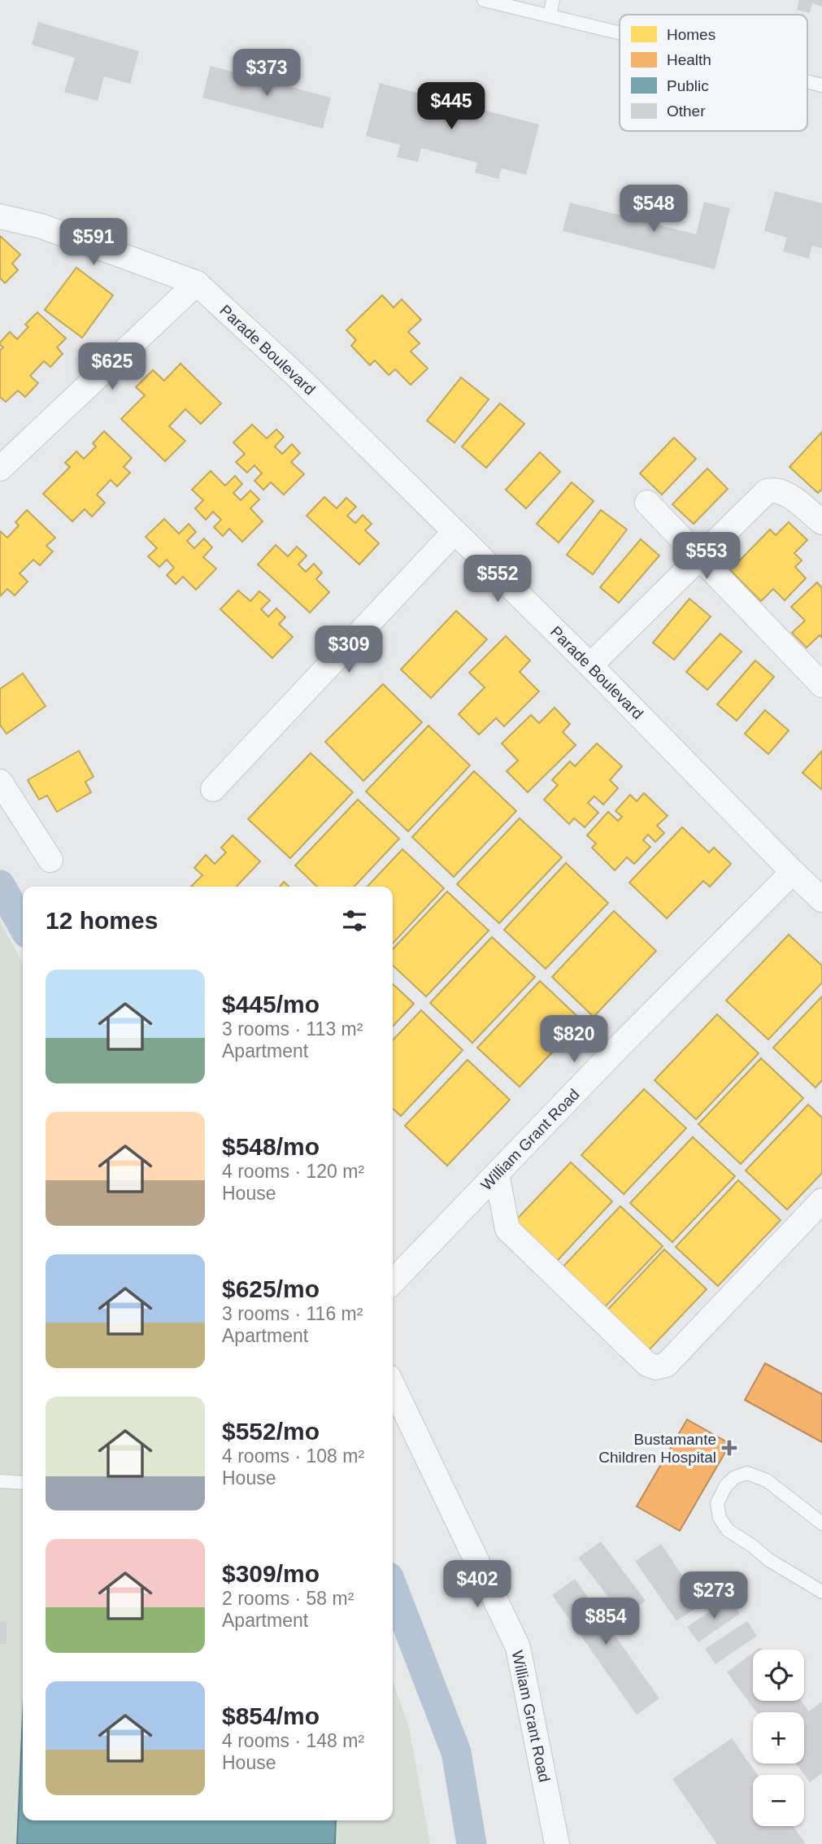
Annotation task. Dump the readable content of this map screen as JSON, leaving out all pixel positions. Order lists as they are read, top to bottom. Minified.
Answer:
{"streets":{"street":["Parade Boulevard","William Grant Road"]},"crossings":[["Parade Boulevard","William Grant Road"]],"places":{"health":["Bustamante Children Hospital"]},"legend":["Homes","Health","Public","Other"],"page":{"price":["$373","$445","$548","$591","$625","$553","$552","$309","$820","$402","$273","$854"],"heading":"12 homes","list":[{"name":"$445/mo","note":"3 rooms · 113 m² · Apartment"},{"name":"$548/mo","note":"4 rooms · 120 m² · House"},{"name":"$625/mo","note":"3 rooms · 116 m² · Apartment"},{"name":"$552/mo","note":"4 rooms · 108 m² · House"},{"name":"$309/mo","note":"2 rooms · 58 m² · Apartment"},{"name":"$854/mo","note":"4 rooms · 148 m² · House"}],"map_buttons":["+","−"]}}
